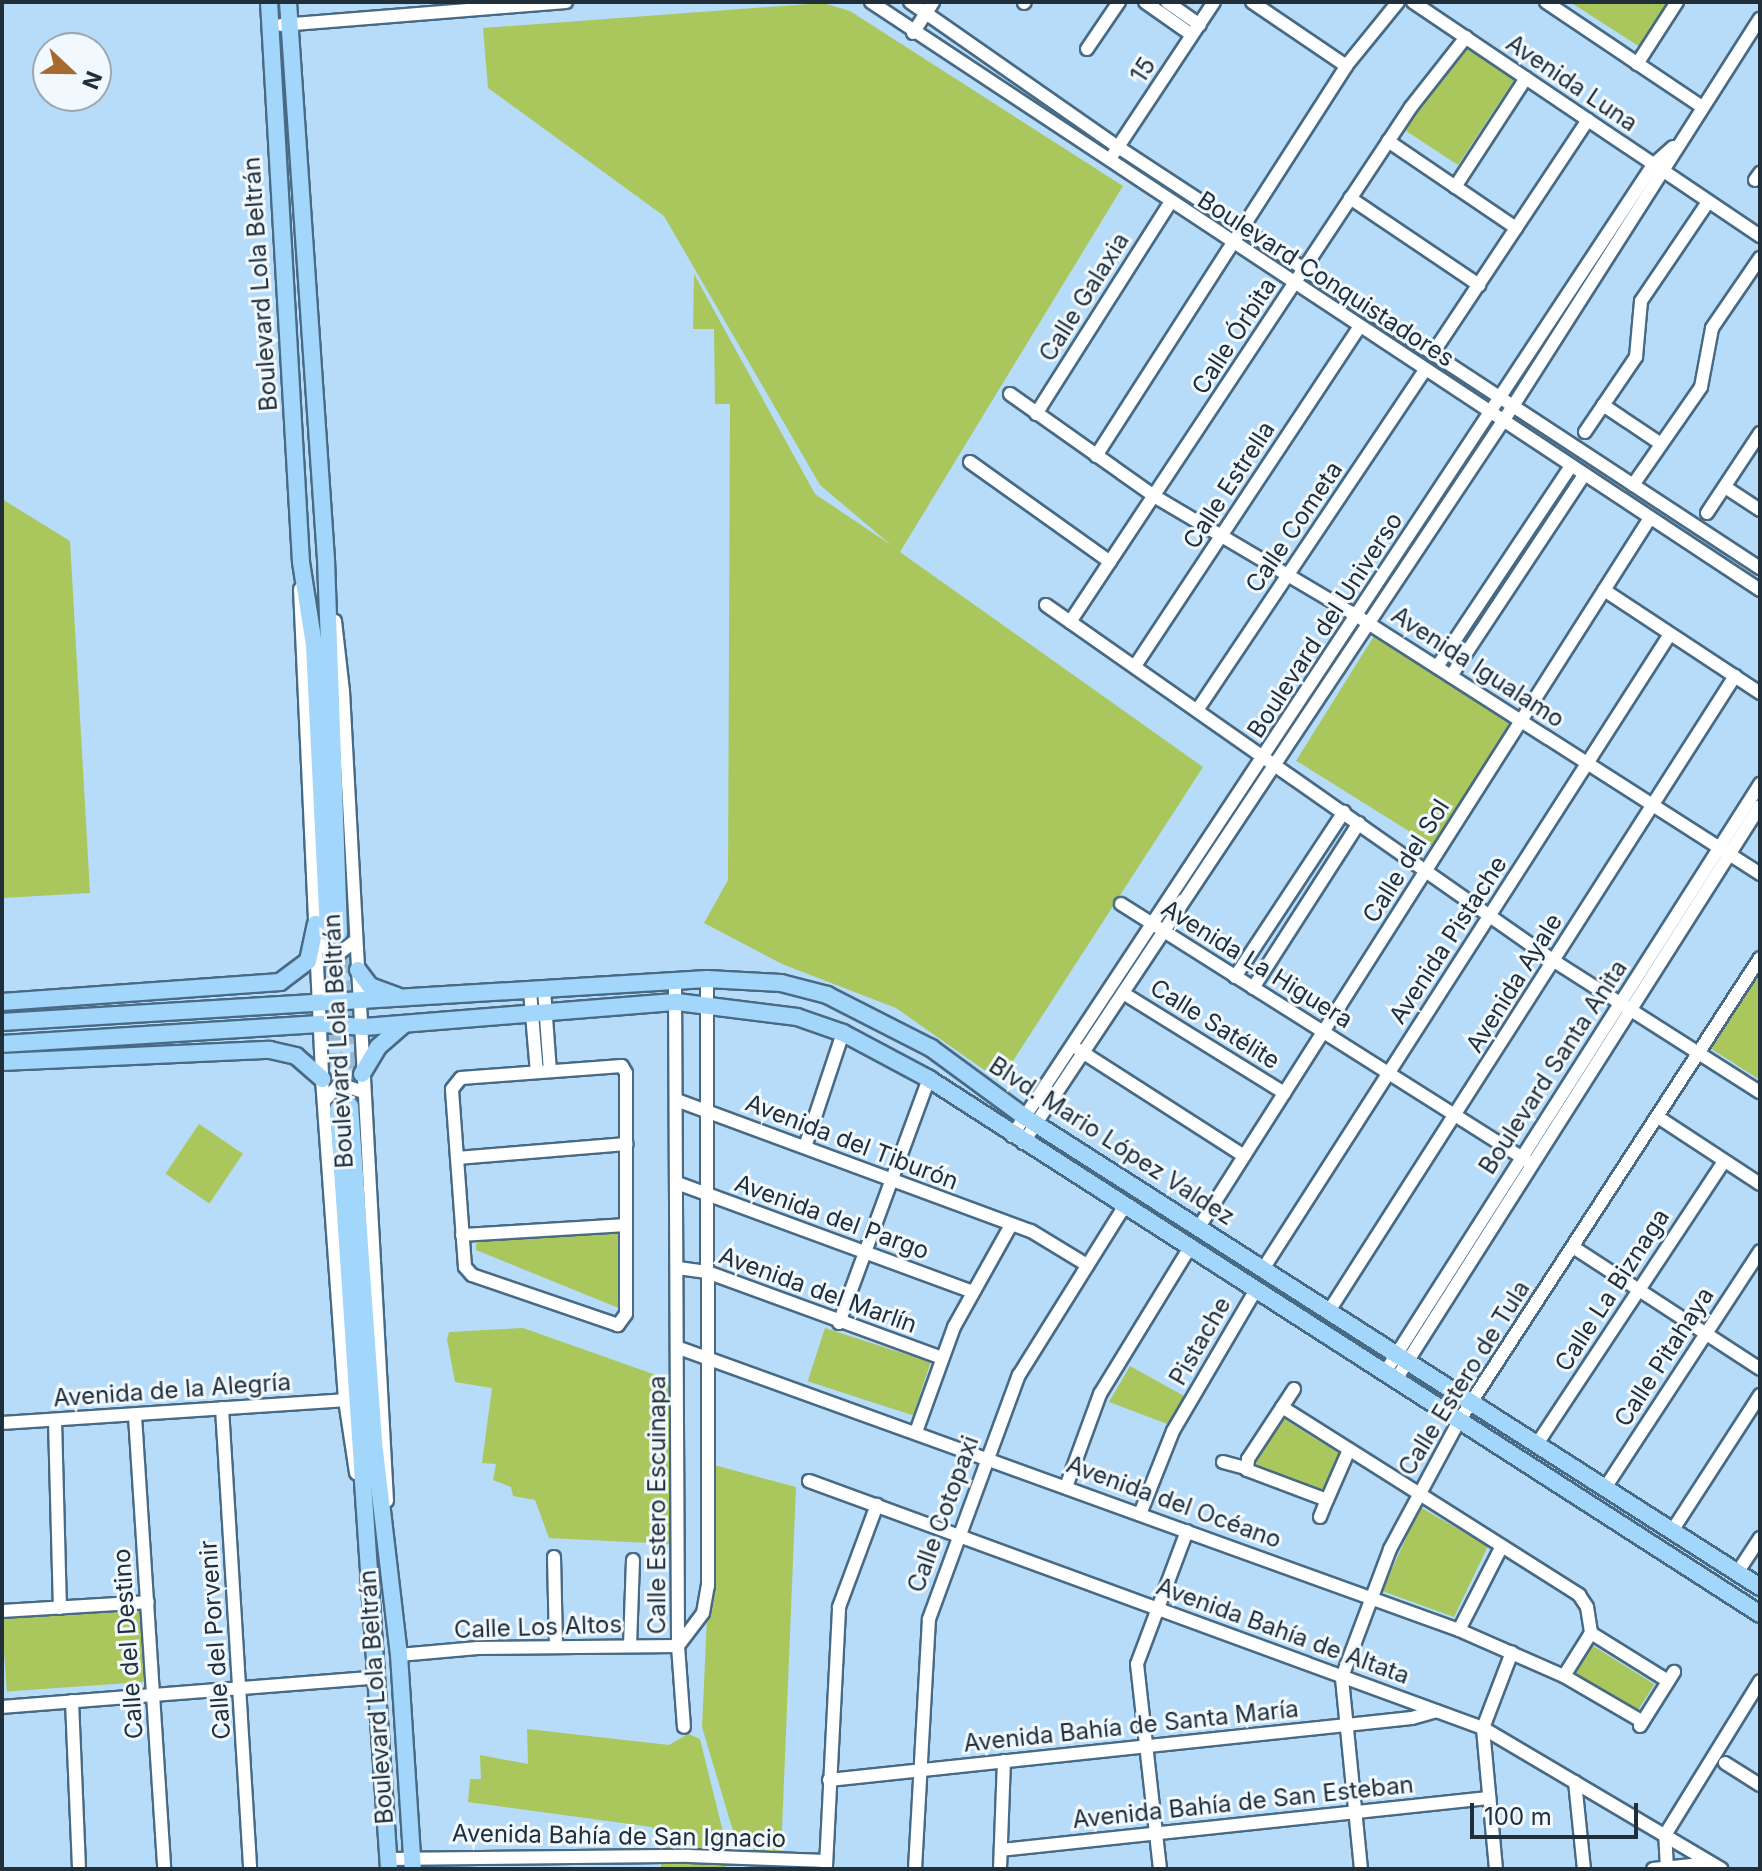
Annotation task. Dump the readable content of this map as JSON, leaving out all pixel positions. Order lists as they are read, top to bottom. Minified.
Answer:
{"streets":{"main road":["Boulevard Lola Beltrán","Blvd. Mario López Valdez"],"street":["15","Avenida Luna","Boulevard Conquistadores","Calle Galaxia","Calle Órbita","Calle Estrella","Calle Cometa","Boulevard del Universo","Avenida Igualamo","Calle del Sol","Avenida Pistache","Avenida La Higuera","Avenida Ayale","Calle Satélite","Boulevard Santa Anita","Avenida del Tiburón","Avenida del Pargo","Avenida del Marlín","Calle La Biznaga","Pistache","Calle Pitahaya","Calle Estero de Tula","Avenida de la Alegría","Avenida del Océano","Calle Estero Escuinapa","Calle Cotopaxi","Calle Los Altos","Avenida Bahía de Altata","Calle del Porvenir","Calle del Destino","Avenida Bahía de Santa María","Avenida Bahía de San Esteban","Avenida Bahía de San Ignacio"]},"crossings":[["15","Boulevard Conquistadores"],["Avenida Luna","Calle Órbita"],["Avenida Luna","Boulevard del Universo"],["Boulevard Conquistadores","Calle Galaxia"],["Boulevard Conquistadores","Calle Órbita"],["Boulevard Conquistadores","Calle Estrella"],["Boulevard Conquistadores","Calle Cometa"],["Boulevard Conquistadores","Boulevard del Universo"],["Boulevard Conquistadores","Calle del Sol"],["Boulevard Lola Beltrán","Blvd. Mario López Valdez"],["Boulevard Lola Beltrán","Avenida de la Alegría"],["Boulevard Lola Beltrán","Calle Los Altos"],["Boulevard Lola Beltrán","Avenida Bahía de San Ignacio"],["Calle Galaxia","Avenida Igualamo"],["Calle Órbita","Avenida Igualamo"],["Calle Estrella","Avenida Igualamo"],["Calle Cometa","Avenida Igualamo"],["Boulevard del Universo","Avenida Igualamo"],["Boulevard del Universo","Avenida La Higuera"],["Boulevard del Universo","Calle Satélite"],["Boulevard del Universo","Blvd. Mario López Valdez"],["Avenida Igualamo","Calle del Sol"],["Avenida Igualamo","Avenida Pistache"],["Avenida Igualamo","Avenida Ayale"],["Avenida Igualamo","Boulevard Santa Anita"],["Calle del Sol","Avenida La Higuera"],["Calle del Sol","Calle Satélite"],["Calle del Sol","Blvd. Mario López Valdez"],["Avenida Pistache","Avenida La Higuera"],["Avenida Pistache","Blvd. Mario López Valdez"],["Avenida La Higuera","Avenida Ayale"],["Avenida La Higuera","Boulevard Santa Anita"],["Avenida Ayale","Blvd. Mario López Valdez"],["Boulevard Santa Anita","Blvd. Mario López Valdez"],["Blvd. Mario López Valdez","Calle La Biznaga"],["Blvd. Mario López Valdez","Pistache"],["Blvd. Mario López Valdez","Calle Pitahaya"],["Blvd. Mario López Valdez","Calle Estero de Tula"],["Blvd. Mario López Valdez","Calle Estero Escuinapa"],["Blvd. Mario López Valdez","Calle Cotopaxi"],["Avenida del Tiburón","Calle Estero Escuinapa"],["Avenida del Tiburón","Calle Cotopaxi"],["Avenida del Pargo","Calle Estero Escuinapa"],["Avenida del Marlín","Calle Estero Escuinapa"],["Pistache","Avenida del Océano"],["Calle Estero de Tula","Avenida del Océano"],["Calle Estero de Tula","Avenida Bahía de Altata"],["Calle Estero de Tula","Avenida Bahía de Santa María"],["Calle Estero de Tula","Avenida Bahía de San Esteban"],["Avenida de la Alegría","Calle del Porvenir"],["Avenida de la Alegría","Calle del Destino"],["Avenida del Océano","Calle Estero Escuinapa"],["Avenida del Océano","Calle Cotopaxi"],["Calle Estero Escuinapa","Calle Los Altos"],["Calle Cotopaxi","Avenida Bahía de Altata"],["Calle Cotopaxi","Avenida Bahía de Santa María"],["Avenida Bahía de Altata","Avenida Bahía de Santa María"]],"scale_bar":"100 m","north":"right"}
